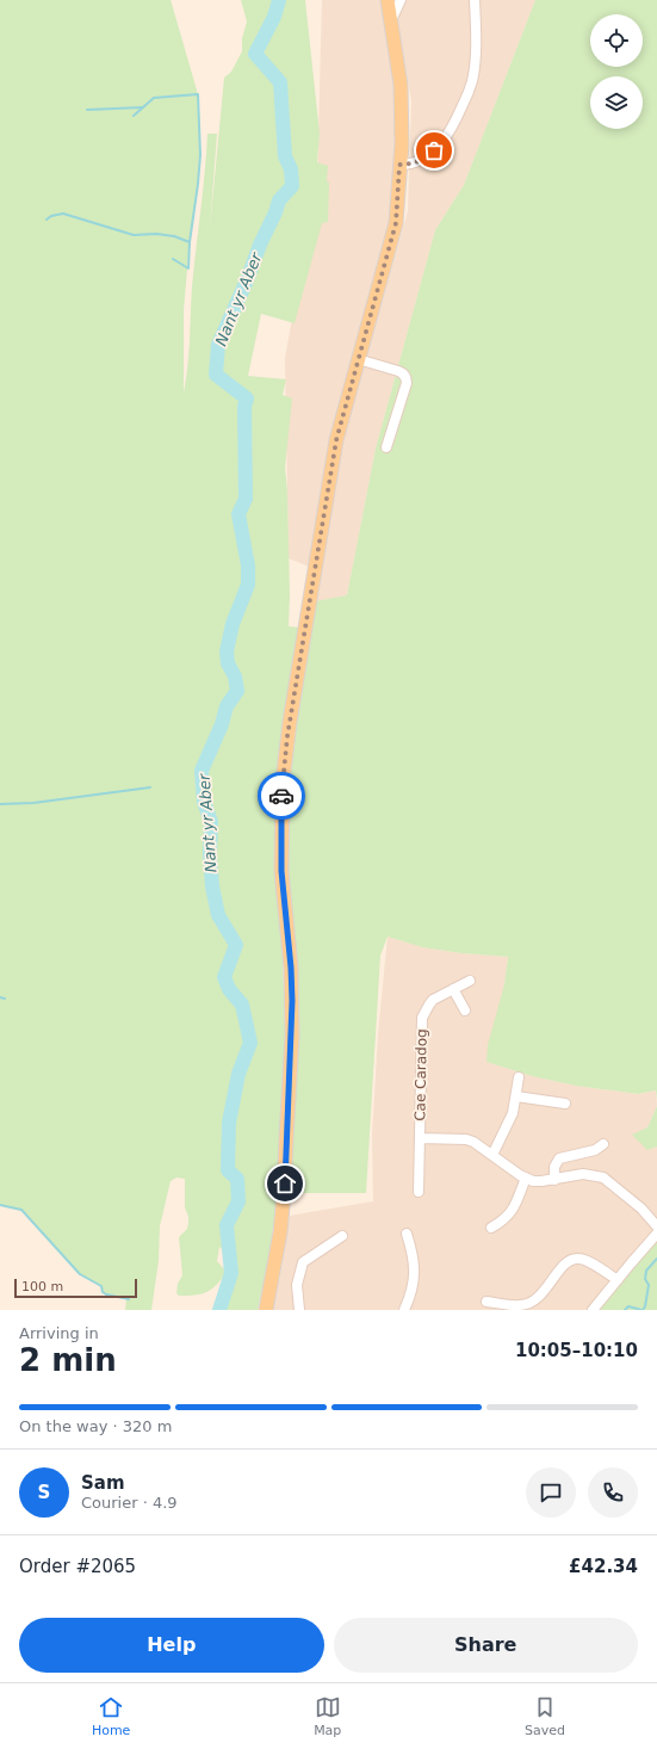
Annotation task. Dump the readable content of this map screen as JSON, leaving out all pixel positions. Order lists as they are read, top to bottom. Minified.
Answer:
{"streets":{"street":["Cae Caradog"]},"water":["Nant yr Aber"],"scale_bar":"100 m","page":{"scale":"100 m","heading":["2 min","Arriving in","10:05–10:10"],"panel":["Sam","Courier · 4.9","Order #2065","£42.34"],"bar":"On the way · 320 m","round":"S","buttons":["Help","Share"],"tabs":["Home","Map","Saved"]}}
